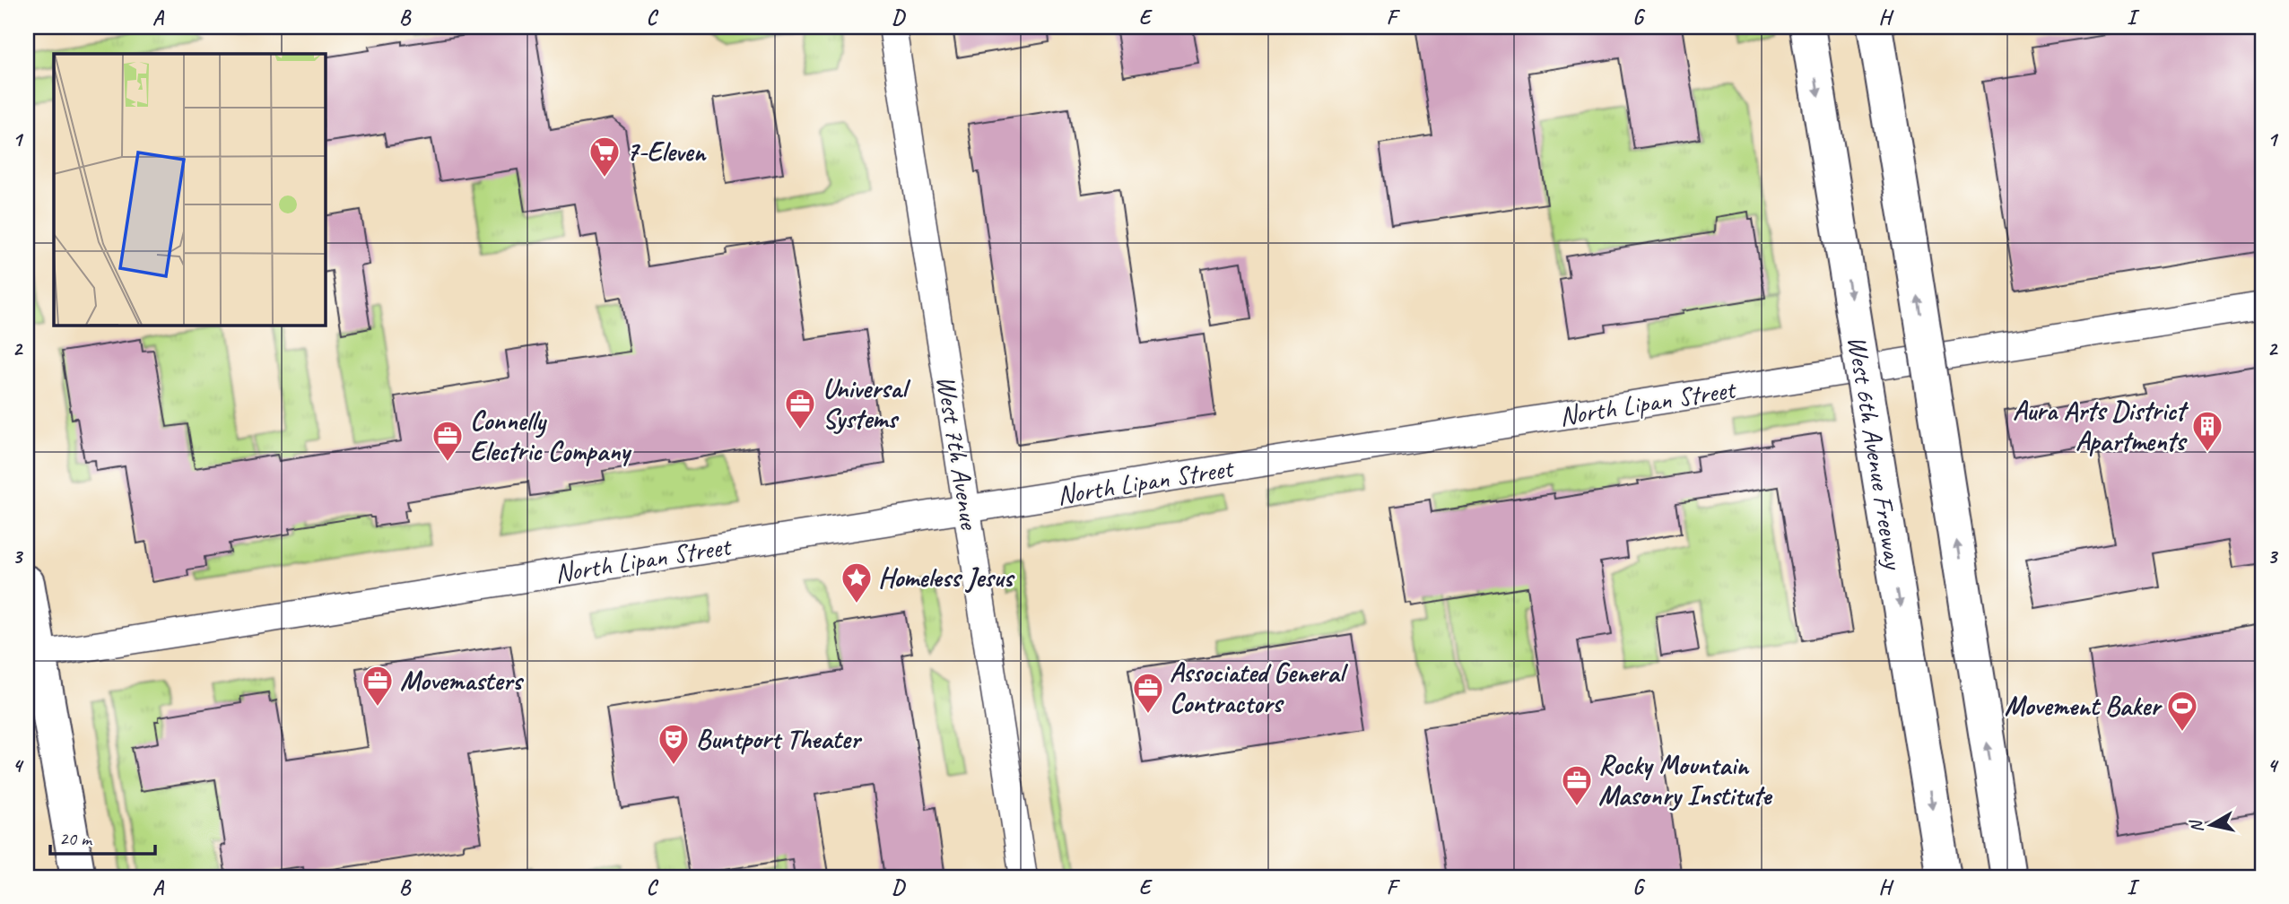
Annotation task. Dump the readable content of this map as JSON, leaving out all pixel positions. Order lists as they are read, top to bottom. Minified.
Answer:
{"streets":{"main road":["West 6th Avenue Freeway"],"street":["North Lipan Street","West 7th Avenue"]},"crossings":[["North Lipan Street","West 7th Avenue"]],"places":{"supermarket":["7-Eleven"],"office":["Universal Systems","Connelly Electric Company","Movemasters","Associated General Contractors","Rocky Mountain Masonry Institute"],"building":["Aura Arts District Apartments"],"place":["Homeless Jesus"],"sports":["Movement Baker"],"theatre":["Buntport Theater"]},"scale_bar":"20 m","north":"left","grid":{"columns":["A","B","C","D","E","F","G","H","I"],"rows":["1","2","3","4"]}}
